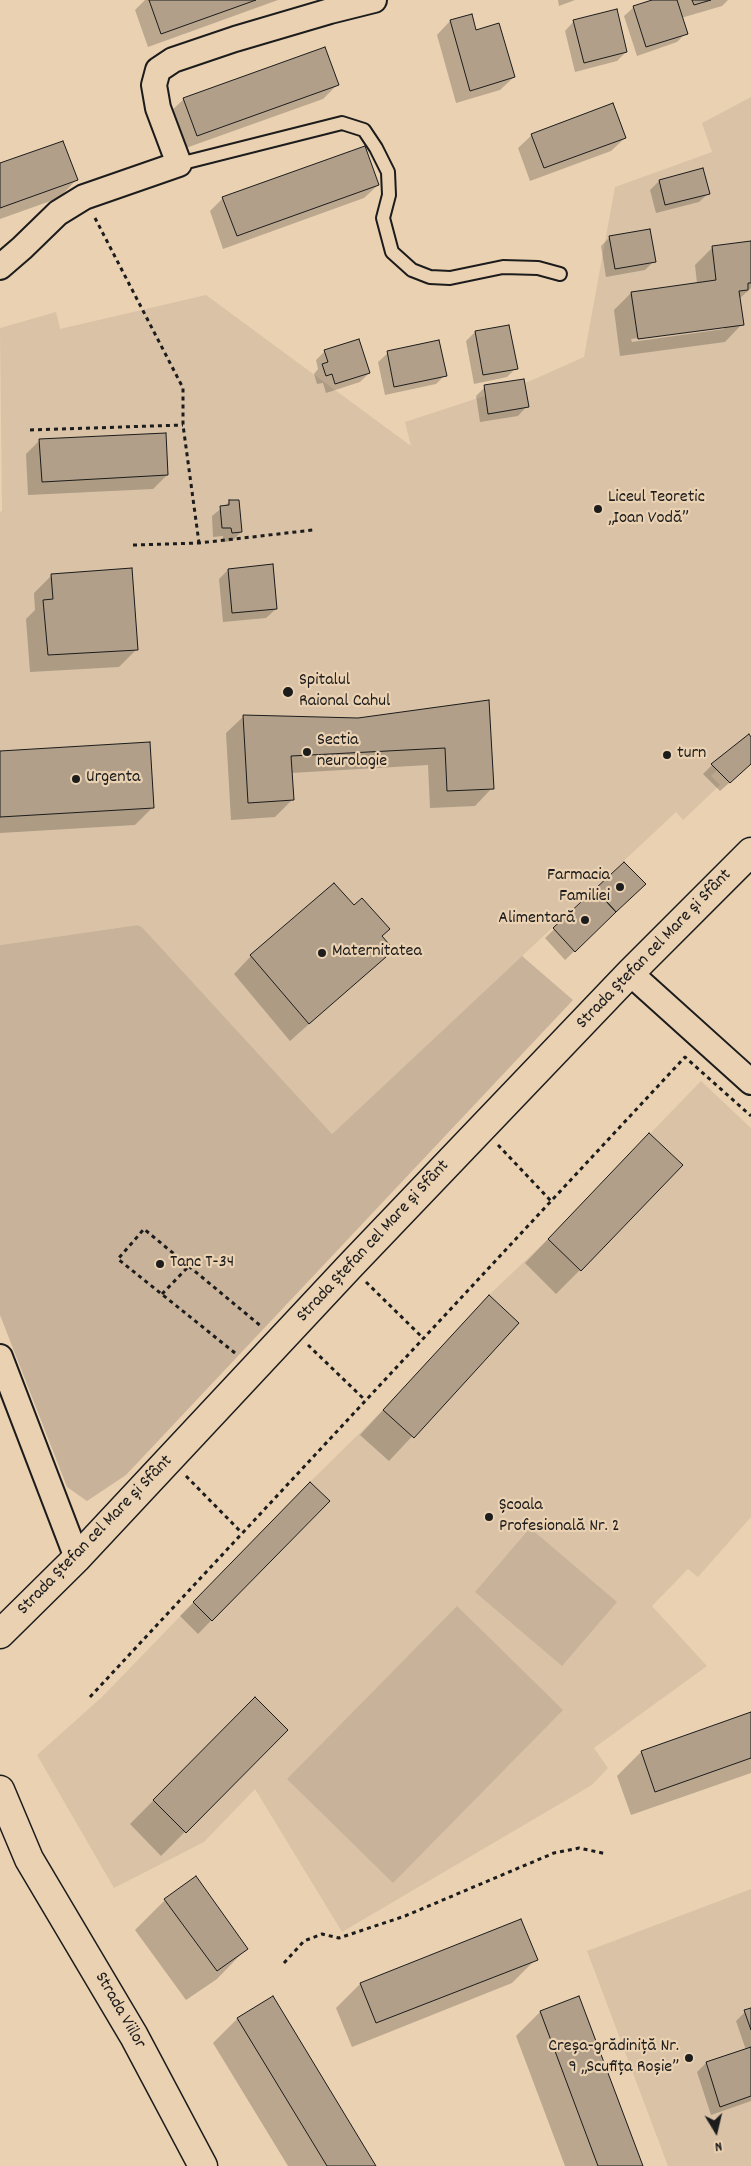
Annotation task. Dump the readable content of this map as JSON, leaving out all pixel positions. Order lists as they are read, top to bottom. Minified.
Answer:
{"streets":{"main road":["Strada Ștefan cel Mare și Sfânt","Strada Viilor"]},"places":["Liceul Teoretic „Ioan Vodă”","Spitalul Raional Cahul","Sectia neurologie","turn","Urgenta","Farmacia Familiei","Alimentară","Maternitatea","Tanc T-34","Școala Profesională Nr. 2","Creșa-grădiniță Nr. 9 „Scufița Roșie”"],"north":"bottom"}
